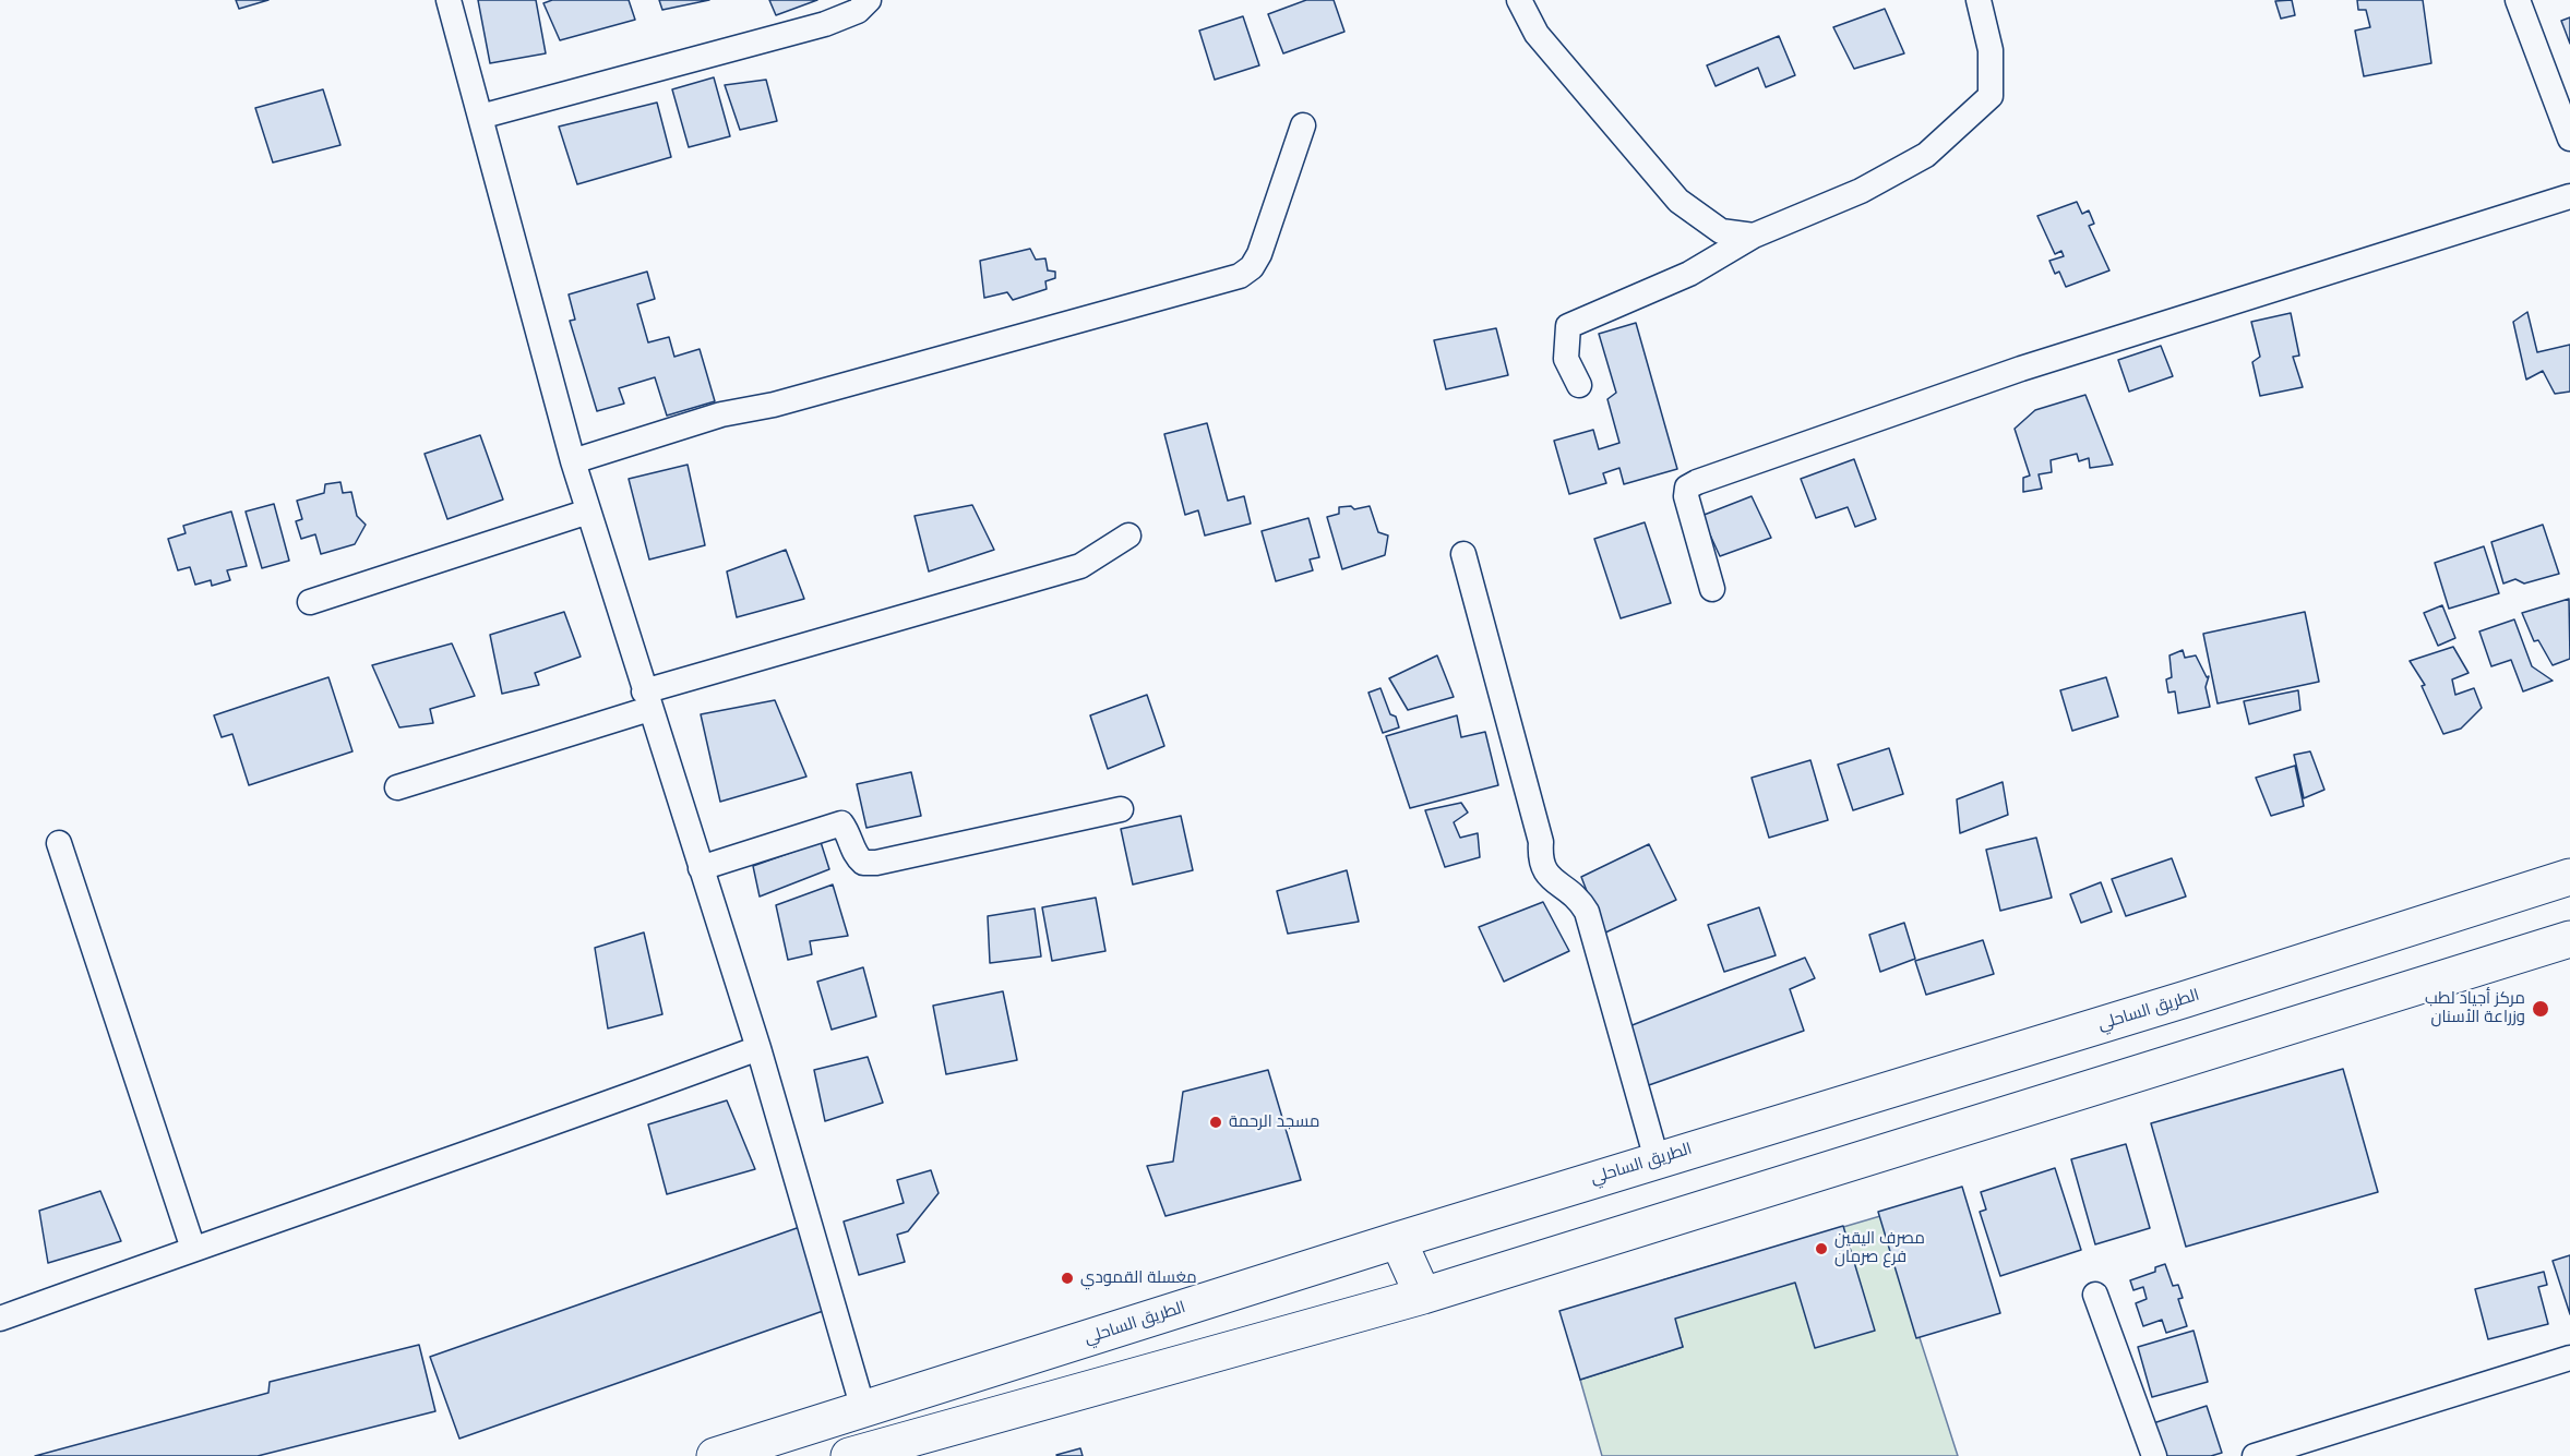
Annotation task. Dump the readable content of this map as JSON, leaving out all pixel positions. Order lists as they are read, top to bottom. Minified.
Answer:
{"streets":{"highway":["الطريق الساحلي"]},"places":["مركز أجياد لطب وزراعة الأسنان","مسجد الرحمة","مصرف اليقين فرع صرمان","مغسلة القمودي"]}
